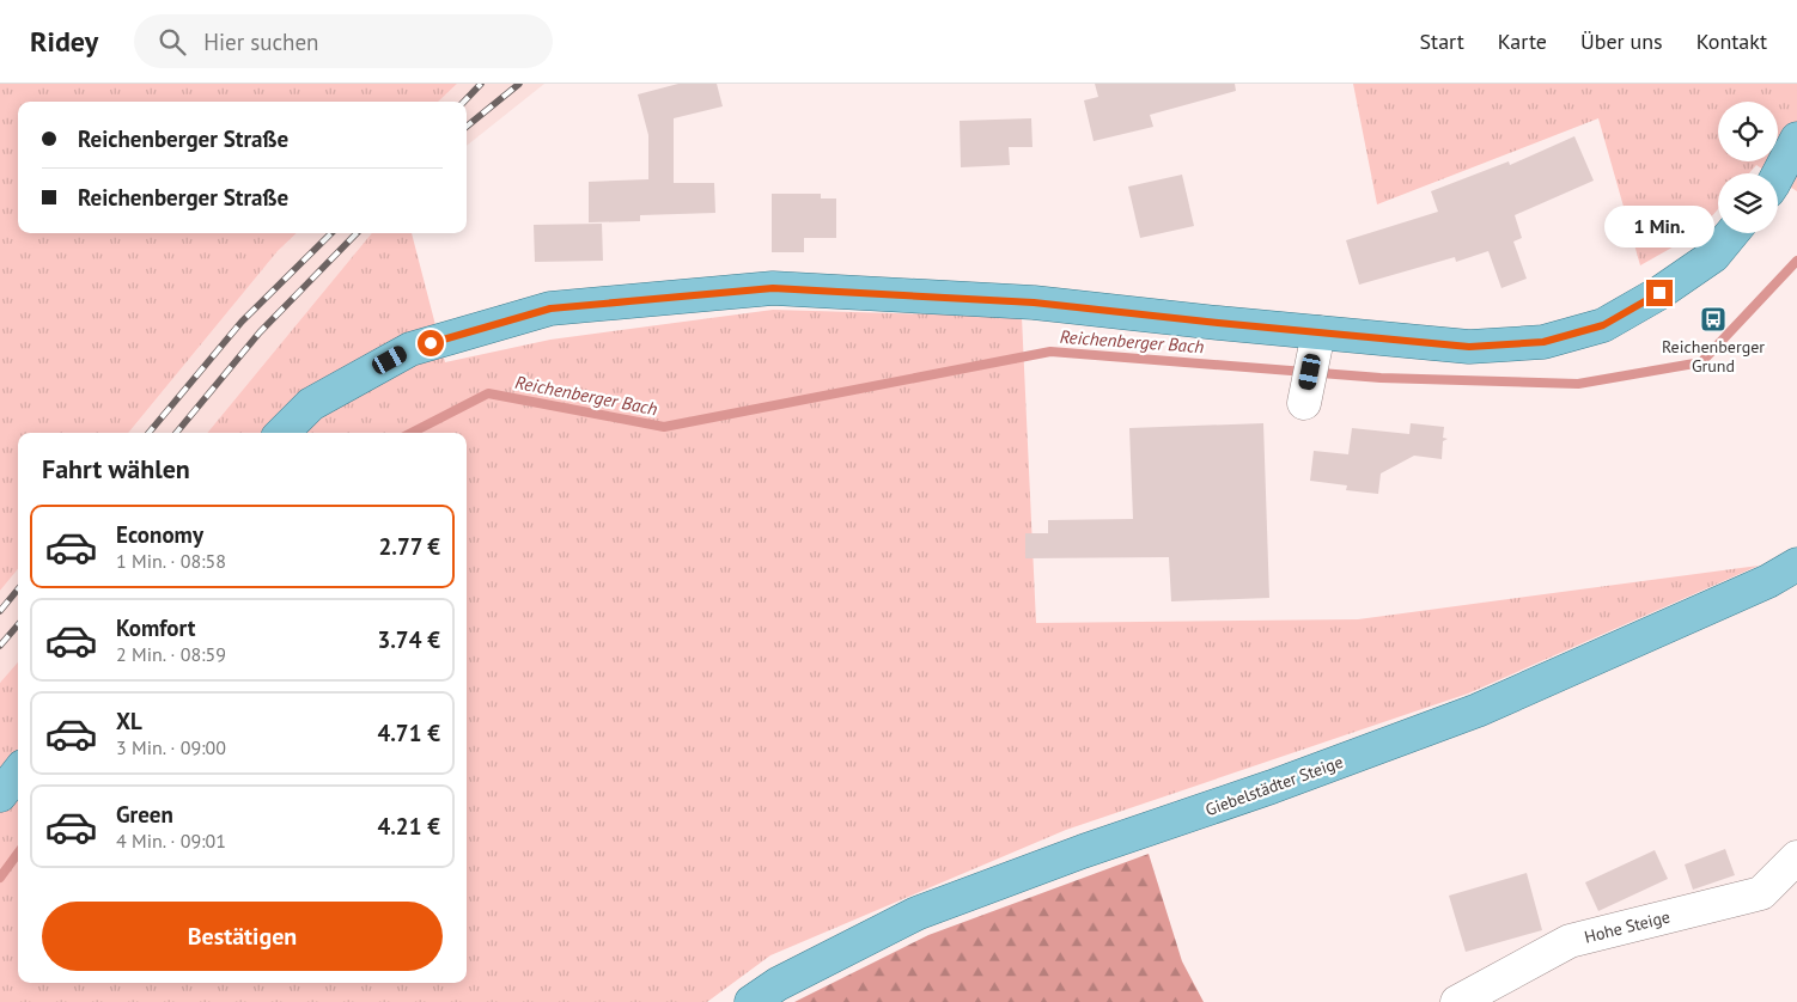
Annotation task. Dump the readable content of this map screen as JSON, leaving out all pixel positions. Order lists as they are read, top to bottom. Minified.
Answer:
{"streets":{"main road":["Giebelstädter Steige"],"lane":["Hohe Steige"]},"water":["Reichenberger Bach"],"places":{"bus stop":["Reichenberger Grund"]},"page":{"header":"Ridey","search":"Hier suchen","nav":["Start","Karte","Über uns","Kontakt"],"banner":["Reichenberger Straße","Reichenberger Straße"],"bubble":"1 Min.","heading":"Fahrt wählen","list":[{"name":"Economy","note":"1 Min. · 08:58","value":"2.77 €"},{"name":"Komfort","note":"2 Min. · 08:59","value":"3.74 €"},{"name":"XL","note":"3 Min. · 09:00","value":"4.71 €"},{"name":"Green","note":"4 Min. · 09:01","value":"4.21 €"}],"buttons":"Bestätigen"}}
